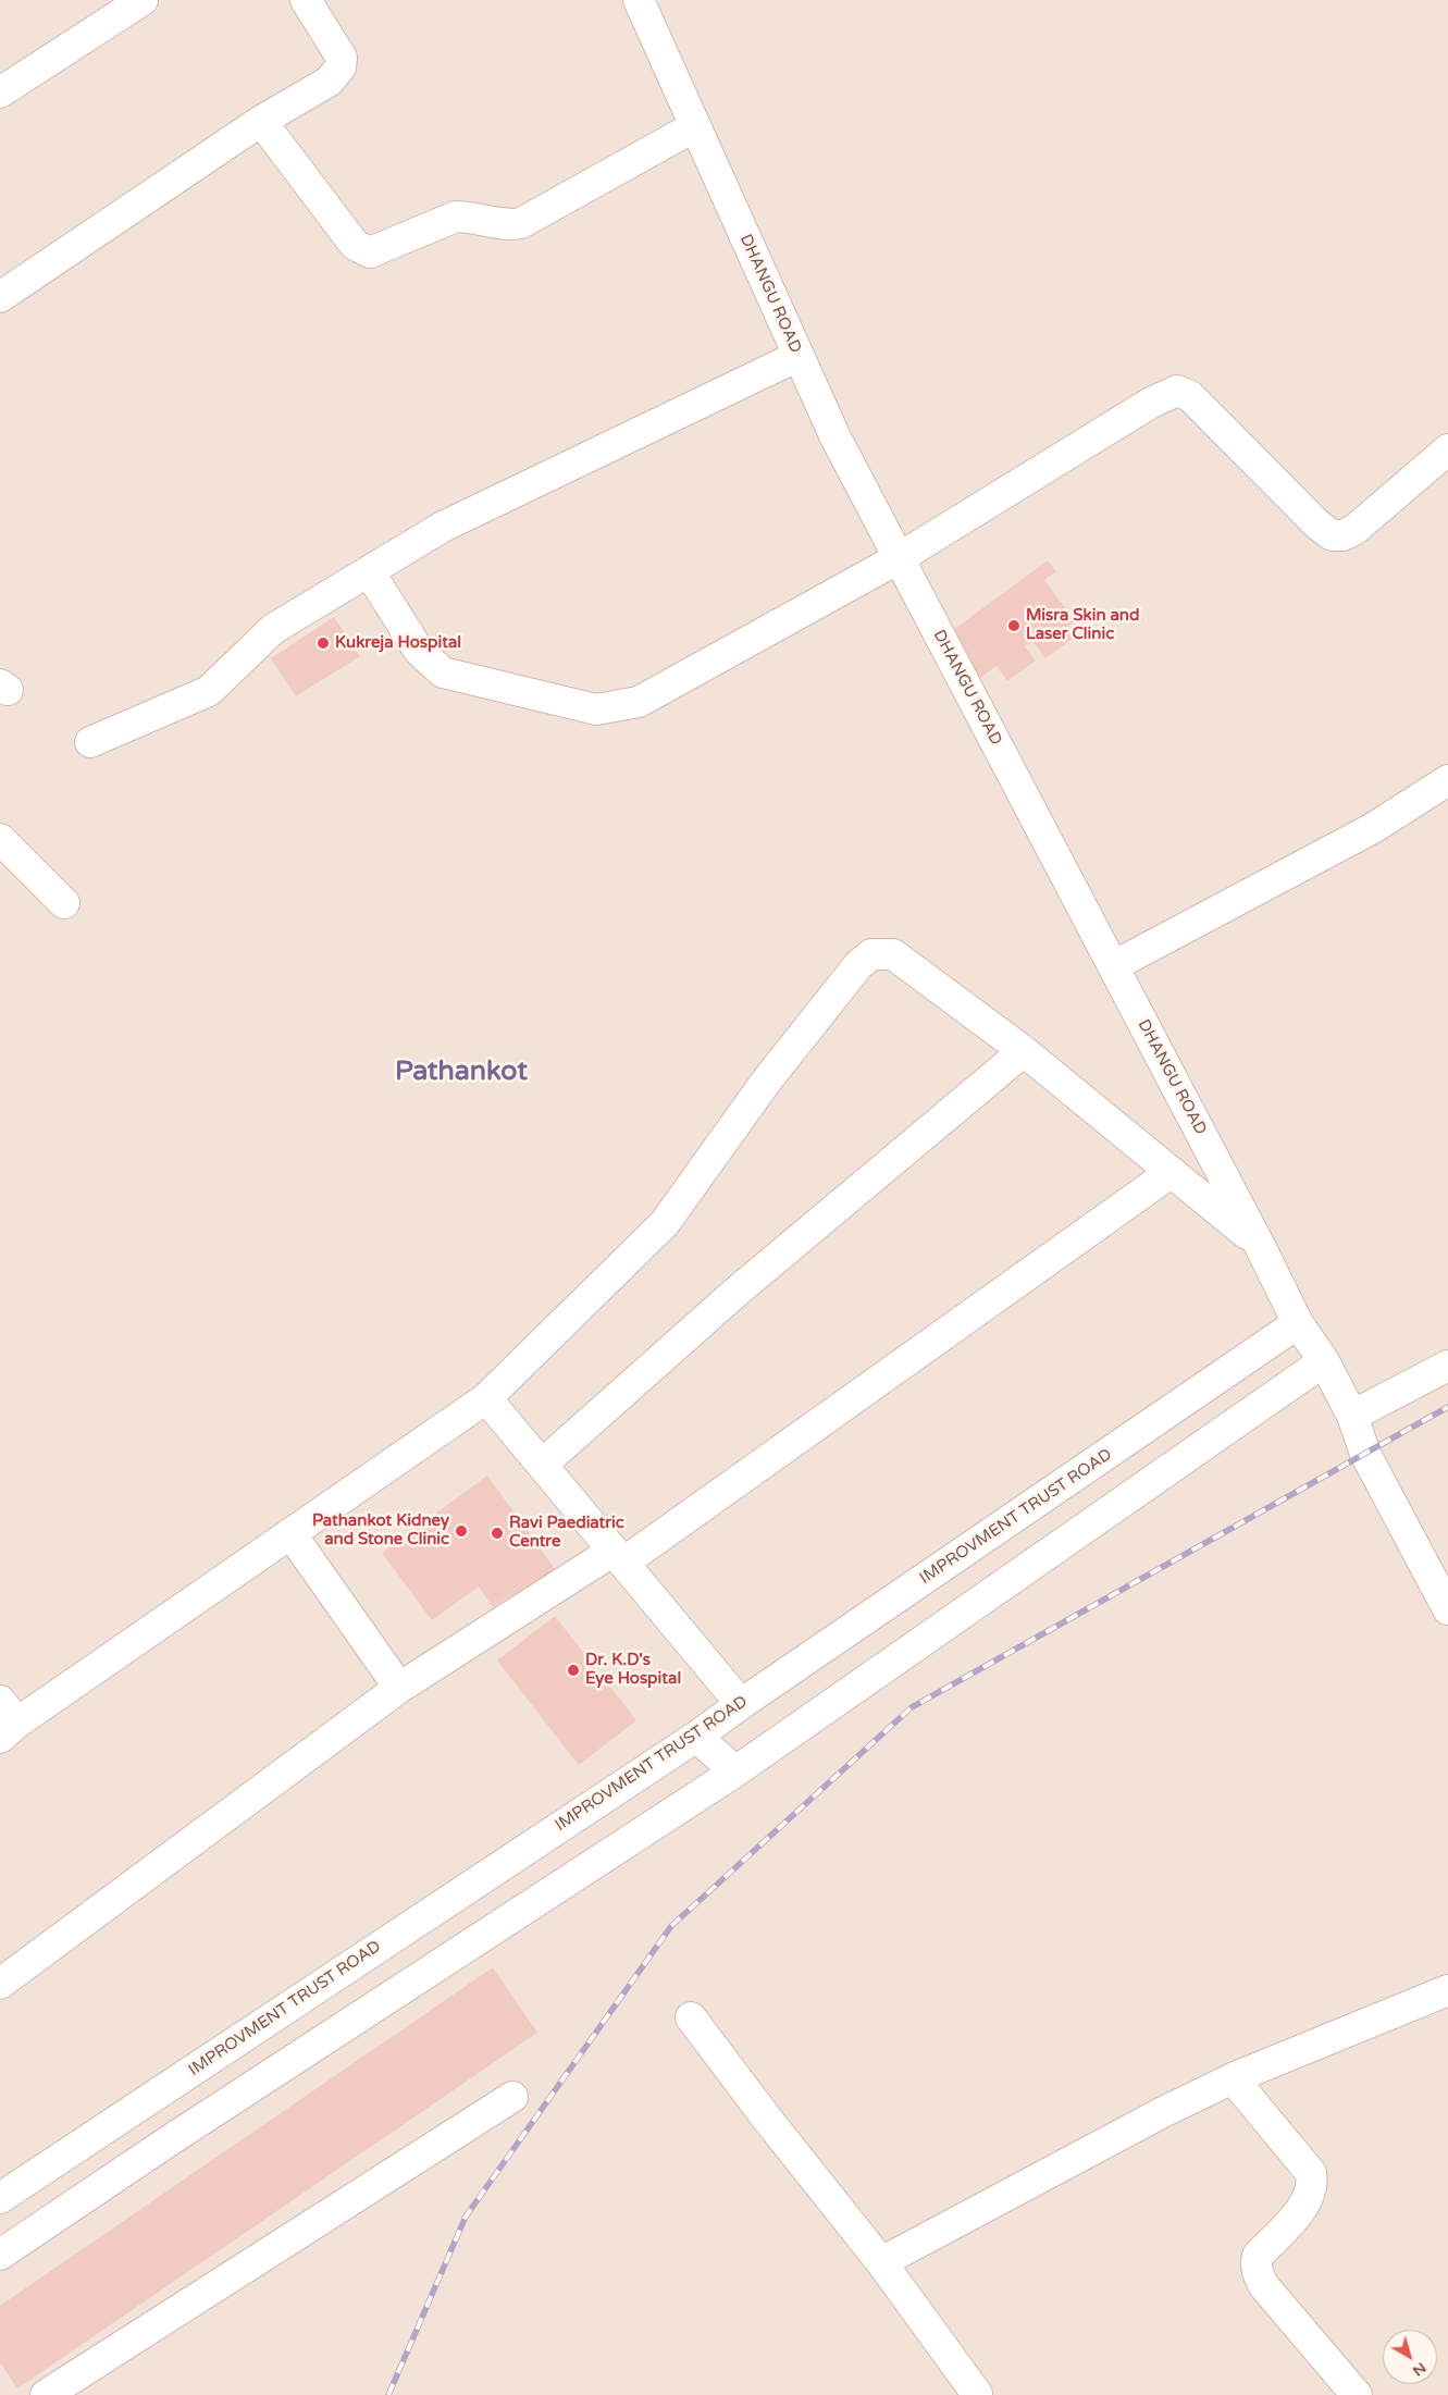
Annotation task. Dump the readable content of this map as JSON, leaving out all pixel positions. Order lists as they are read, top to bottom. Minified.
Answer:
{"streets":{"street":["DHANGU ROAD","IMPROVMENT TRUST ROAD"]},"crossings":[["DHANGU ROAD","IMPROVMENT TRUST ROAD"]],"districts":["Pathankot"],"places":["Misra Skin and Laser Clinic","Kukreja Hospital","Pathankot Kidney and Stone Clinic","Ravi Paediatric Centre","Dr. K.D's Eye Hospital"],"north":"bottom right"}
